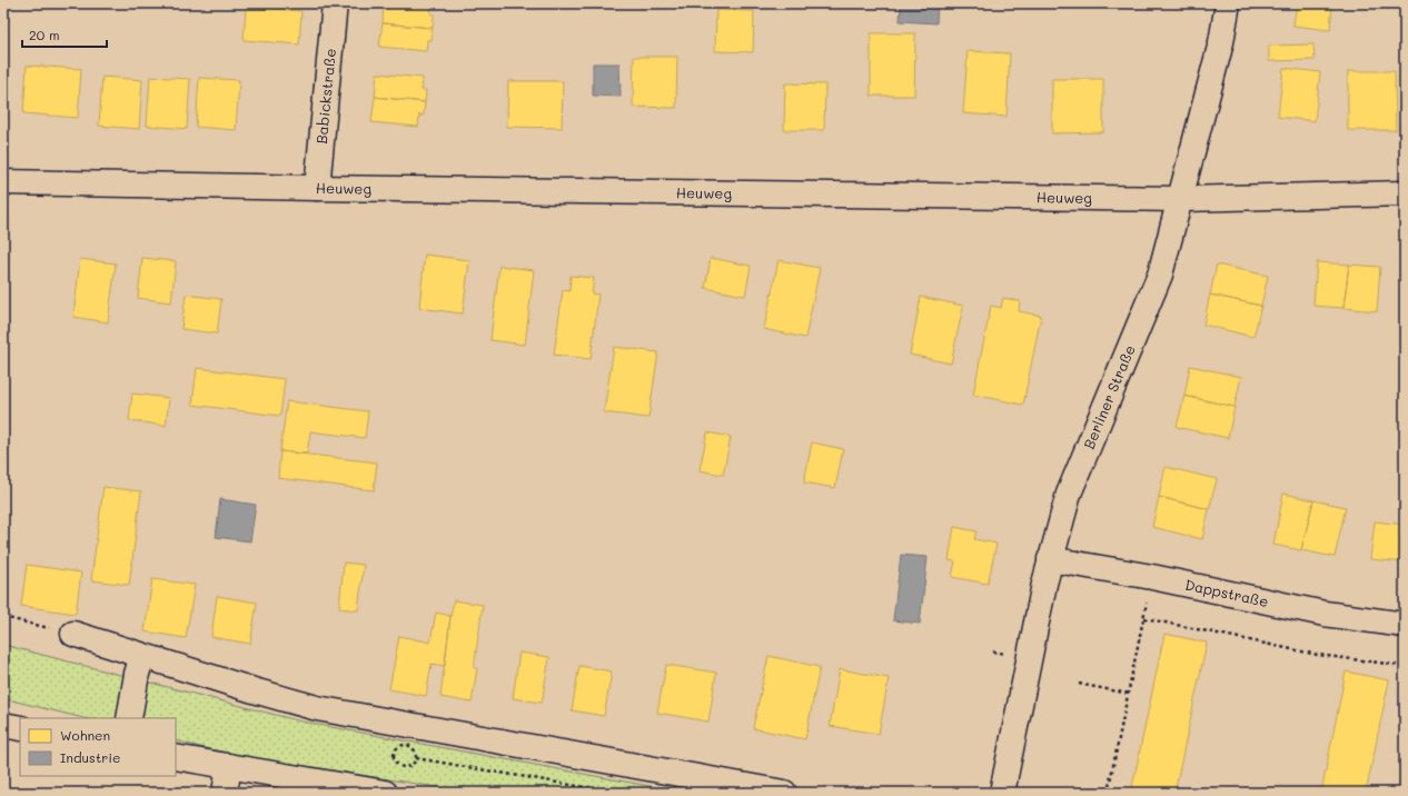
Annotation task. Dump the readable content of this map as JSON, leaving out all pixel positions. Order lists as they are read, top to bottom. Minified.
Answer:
{"streets":{"street":["Babickstraße","Heuweg","Berliner Straße","Dappstraße"]},"crossings":[["Babickstraße","Heuweg"],["Heuweg","Berliner Straße"],["Berliner Straße","Dappstraße"]],"legend":["Wohnen","Industrie"],"scale_bar":"20 m"}
